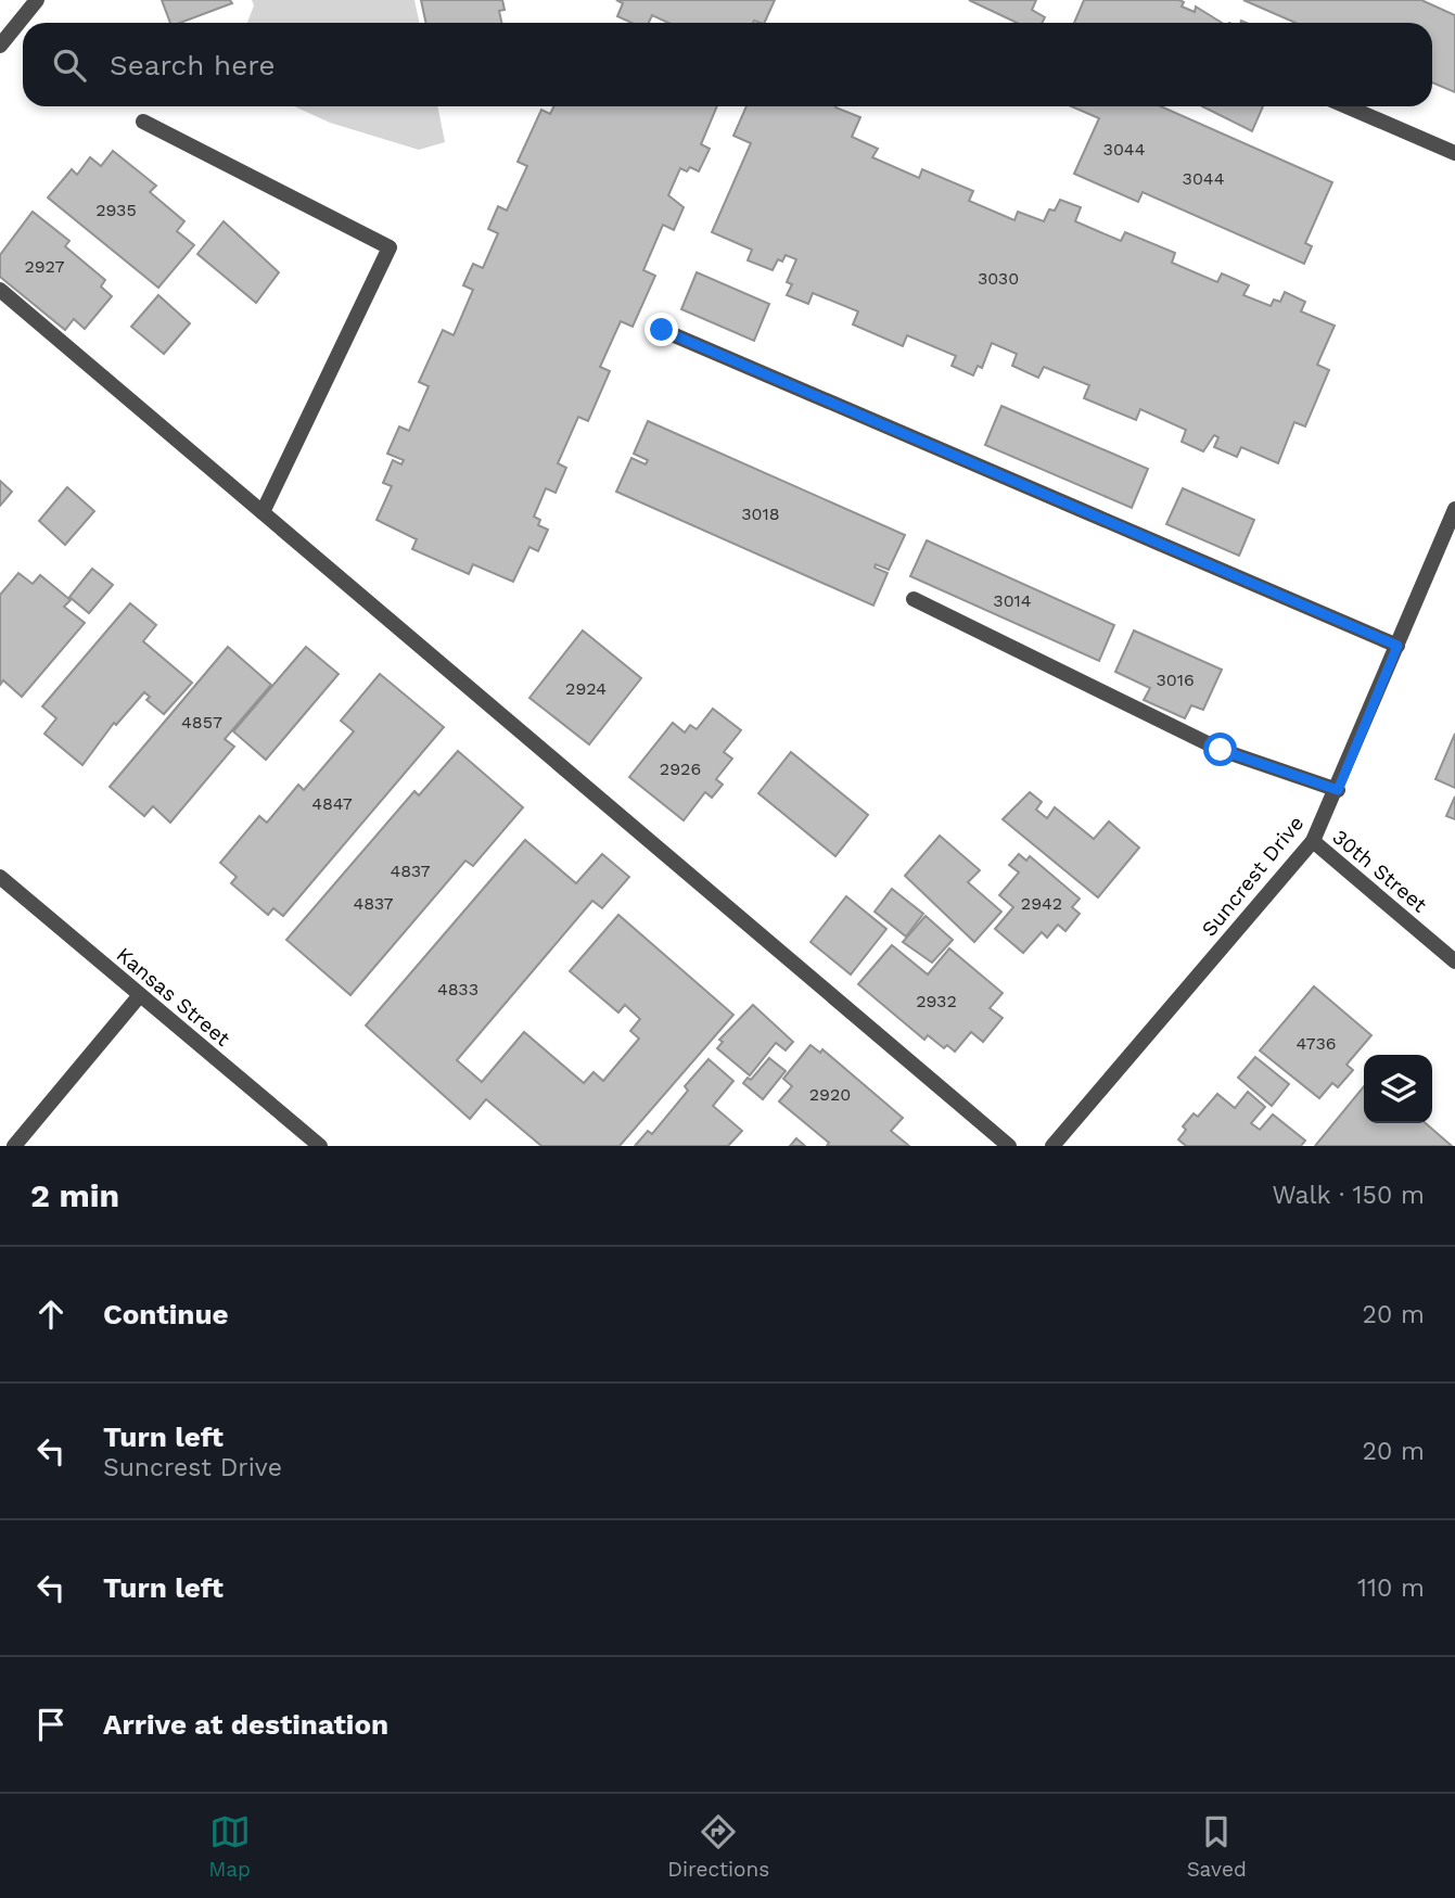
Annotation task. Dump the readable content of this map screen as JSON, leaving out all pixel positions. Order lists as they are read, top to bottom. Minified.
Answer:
{"streets":{"street":["30th Street","Suncrest Drive","Kansas Street"]},"crossings":[["30th Street","Suncrest Drive"]],"house_numbers":["3044","3044","2935","2927","3030","3018","3014","3016","2924","4857","2926","4847","4837","4837","2942","4833","2932","4736","2920"],"page":{"search":"Search here","heading":["2 min","Walk · 150 m"],"list":[["Continue","20 m"],["Turn left","Suncrest Drive","20 m"],["Turn left","110 m"],"Arrive at destination"],"nav":["Map","Directions","Saved"]}}
